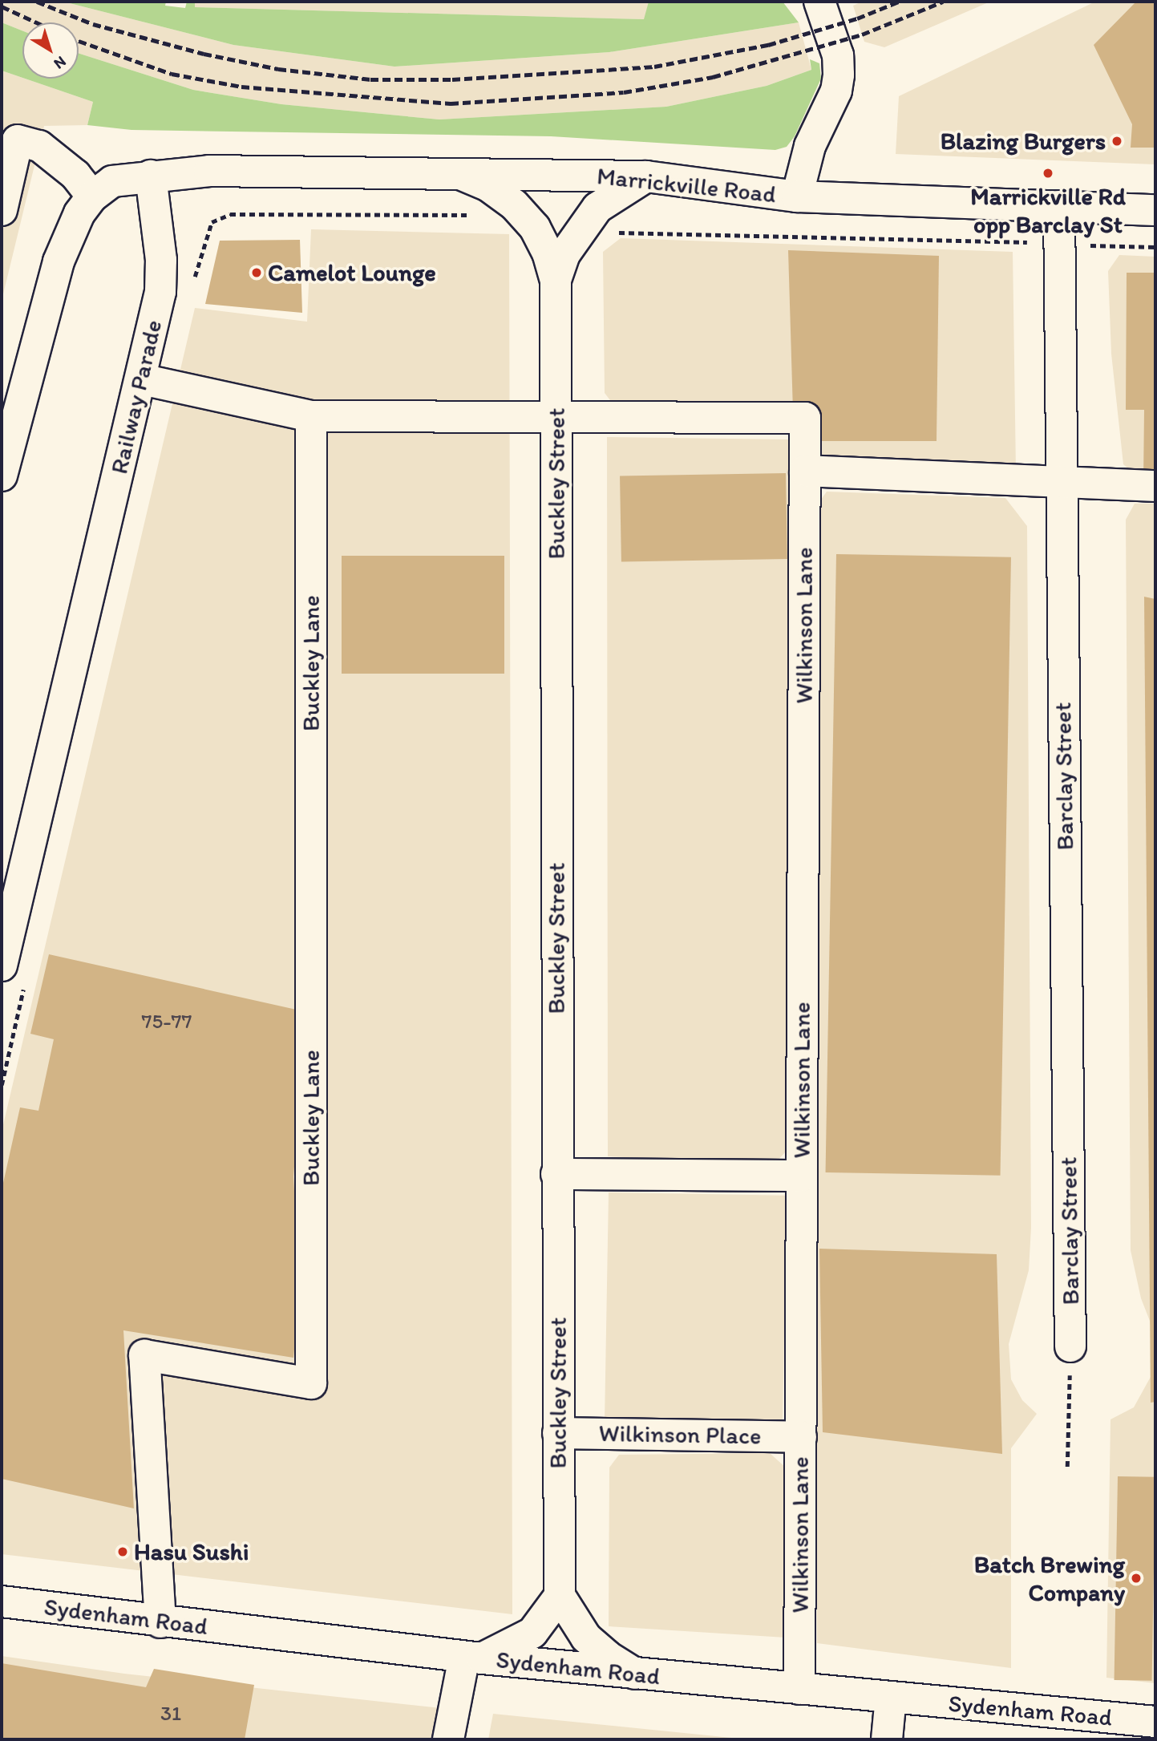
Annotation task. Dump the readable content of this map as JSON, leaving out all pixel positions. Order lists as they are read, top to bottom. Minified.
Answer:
{"streets":{"main road":["Marrickville Road","Railway Parade","Buckley Street","Wilkinson Lane","Buckley Lane","Barclay Street","Wilkinson Place","Sydenham Road"]},"crossings":[["Marrickville Road","Railway Parade"],["Marrickville Road","Buckley Street"],["Marrickville Road","Barclay Street"],["Buckley Street","Wilkinson Lane"],["Buckley Street","Wilkinson Place"],["Wilkinson Lane","Wilkinson Place"],["Wilkinson Lane","Sydenham Road"],["Buckley Lane","Sydenham Road"]],"places":["Blazing Burgers","Marrickville Rd opp Barclay St","Camelot Lounge","Hasu Sushi","Batch Brewing Company"],"house_numbers":["75-77","31"],"north":"bottom right"}
